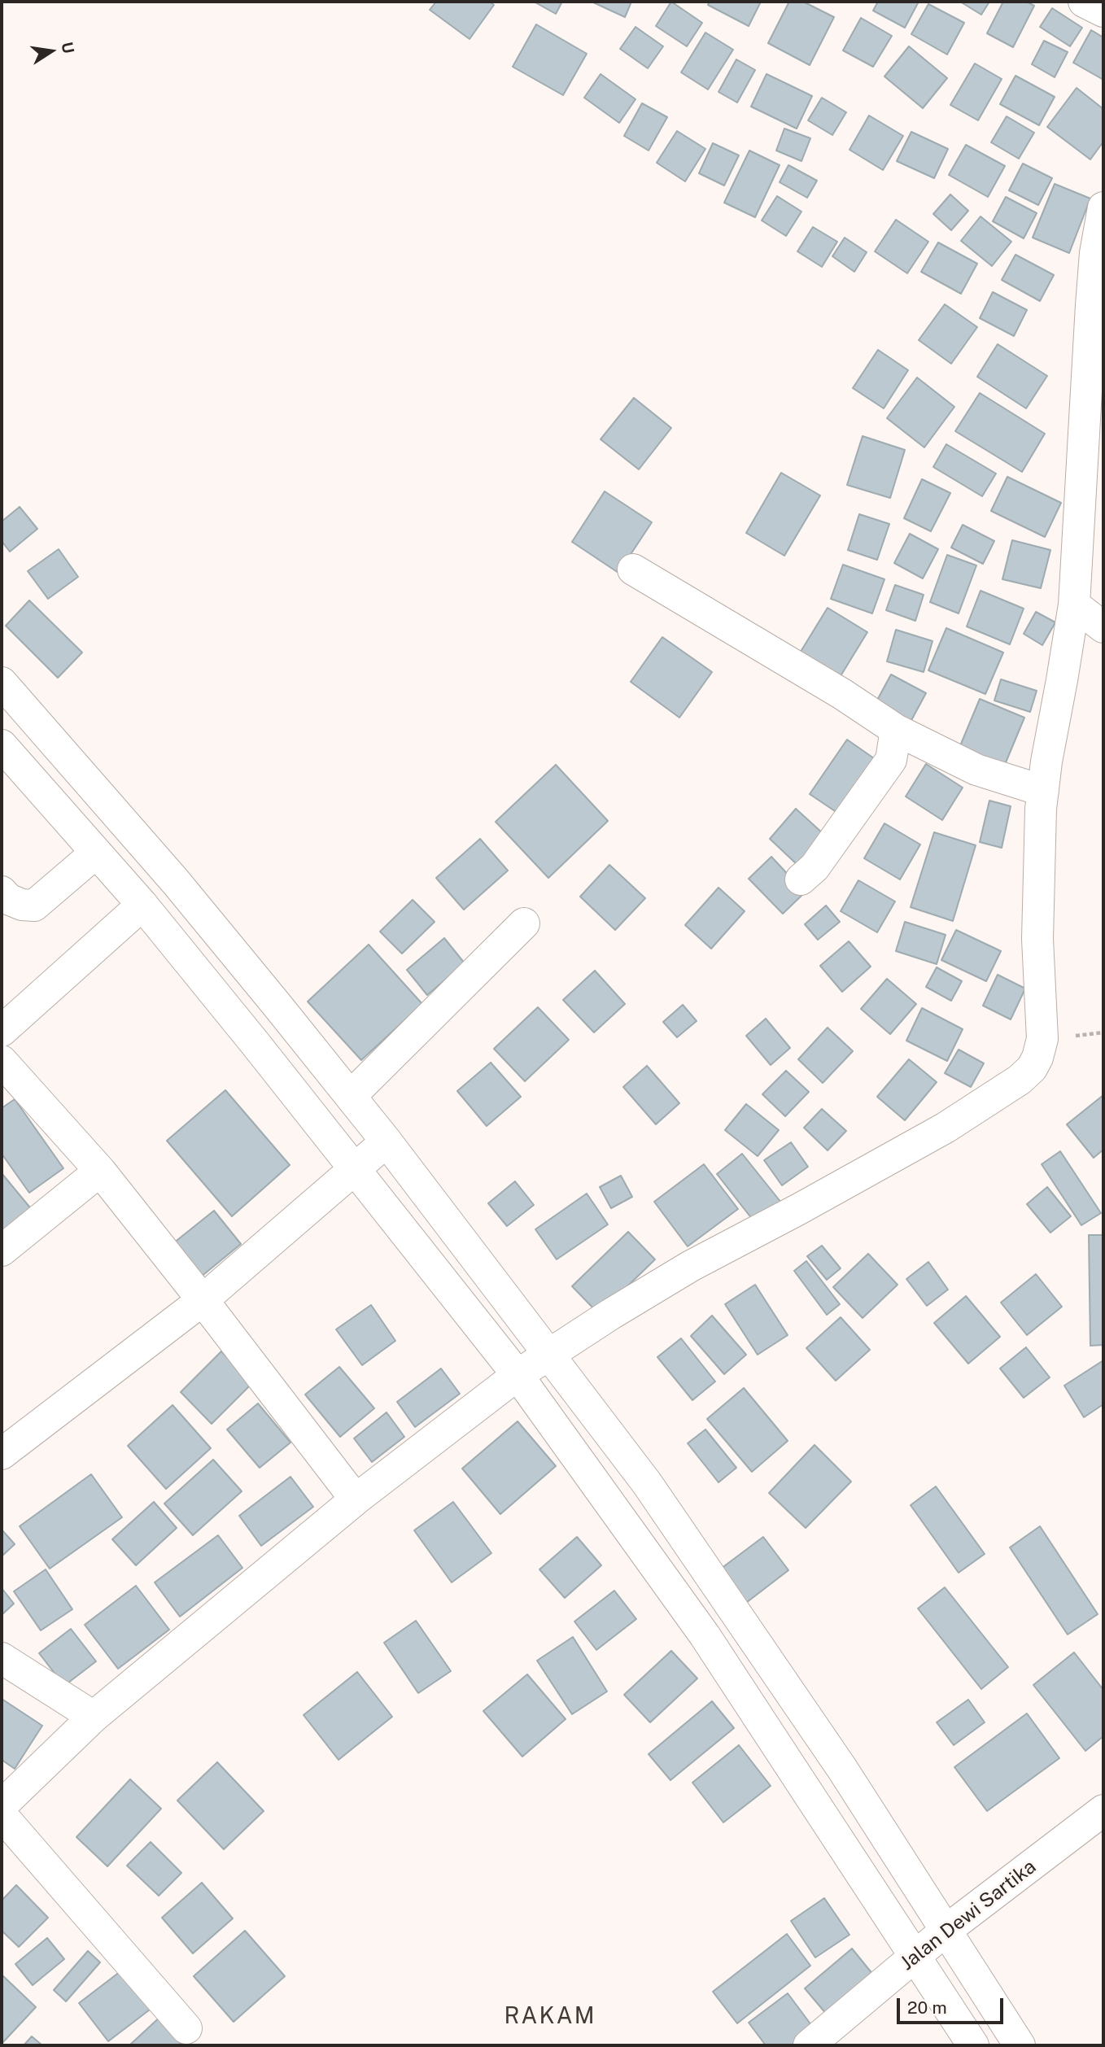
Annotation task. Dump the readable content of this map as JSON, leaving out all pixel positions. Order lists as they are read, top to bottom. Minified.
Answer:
{"streets":{"street":["Jalan Dewi Sartika"]},"districts":["RAKAM"],"scale_bar":"20 m","north":"right"}
